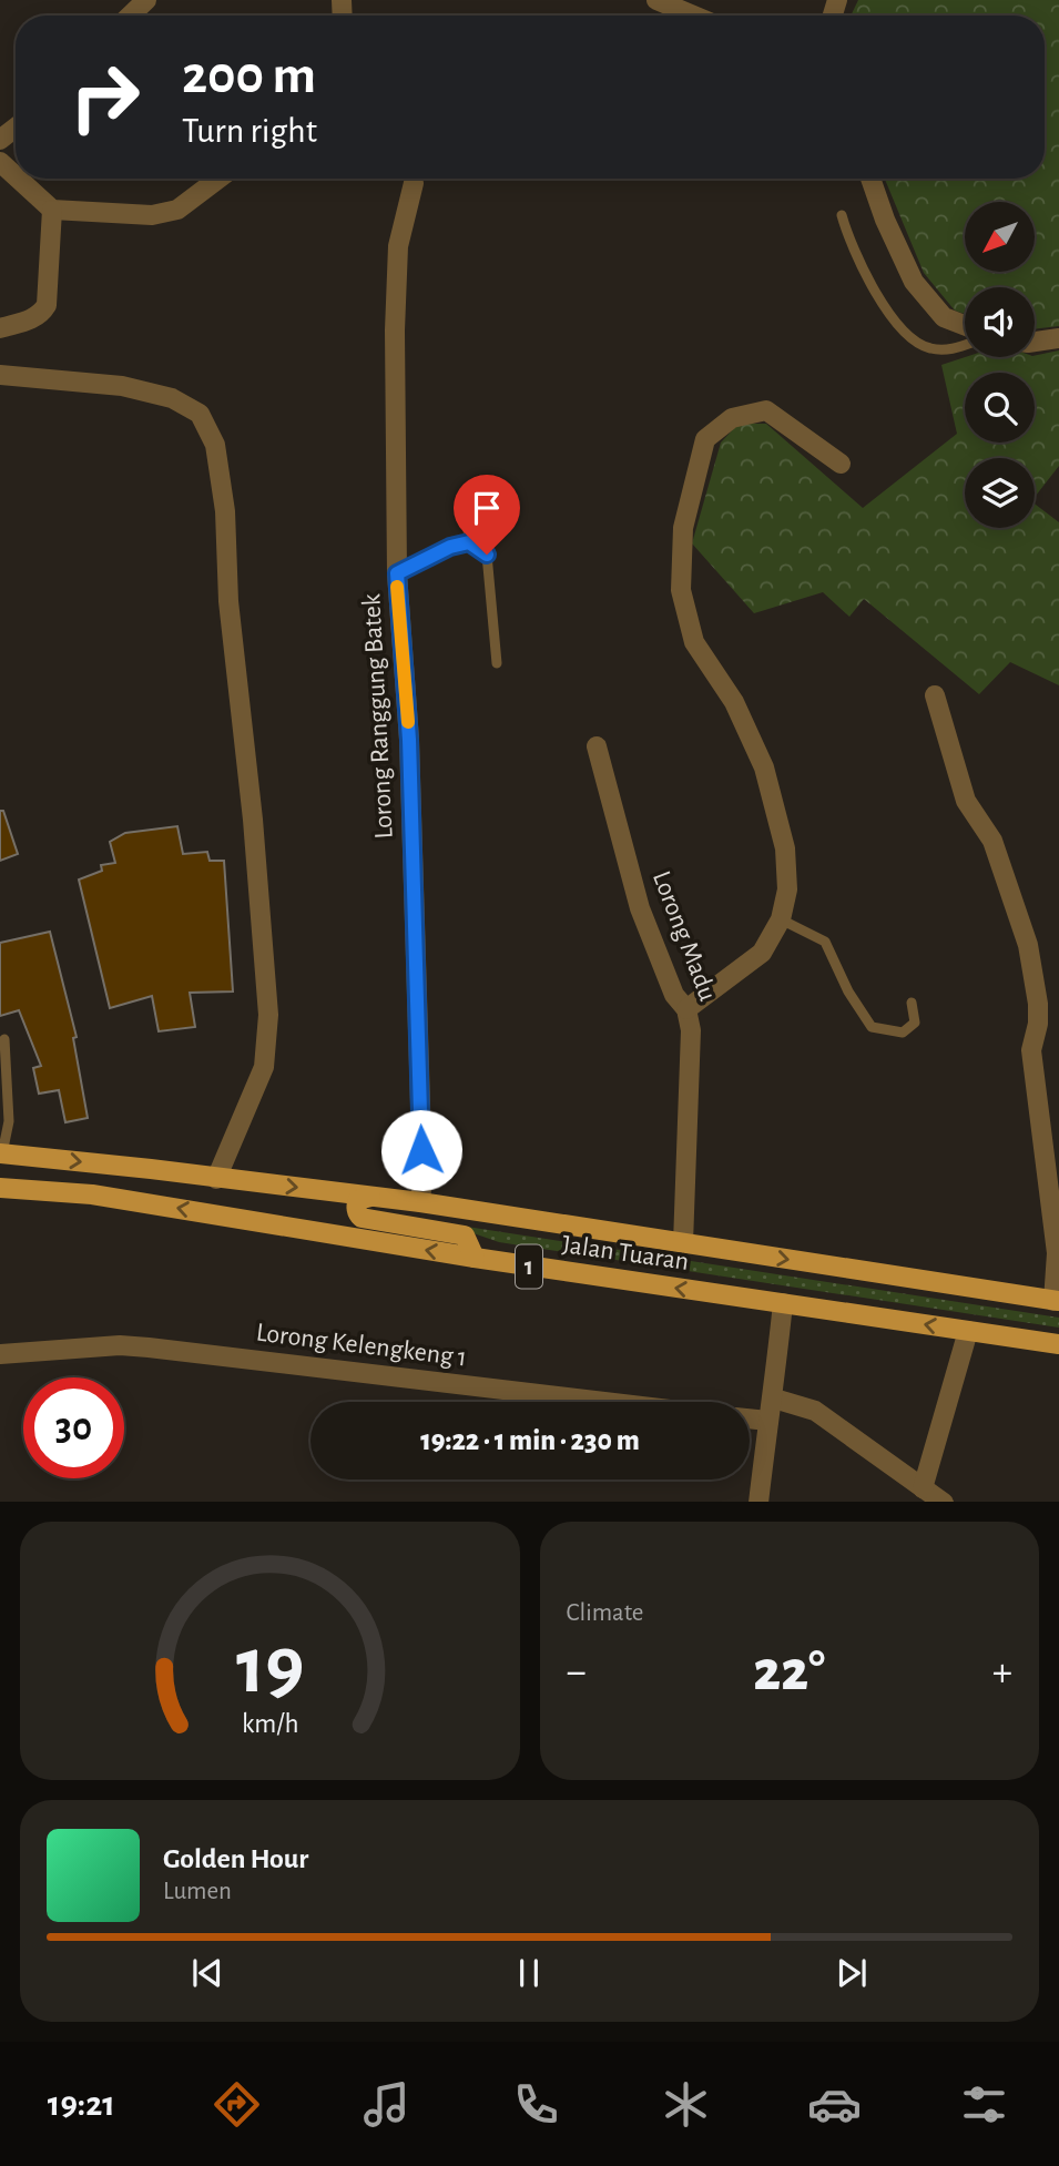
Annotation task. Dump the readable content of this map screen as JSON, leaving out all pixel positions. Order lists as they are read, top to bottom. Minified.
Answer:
{"streets":{"main road":["Jalan Tuaran","1"],"street":["Lorong Ranggung Batek","Lorong Madu","Lorong Kelengkeng 1"]},"crossings":[["Lorong Ranggung Batek","Jalan Tuaran"],["Lorong Madu","Jalan Tuaran"]],"north":"bottom left","page":{"turn":["200 m","Turn right"],"limit":"30","trip":"19:22 · 1 min · 230 m","tile":"Climate","heat":["−","22°","+"],"song":["Golden Hour","Lumen"],"tabs":"19:21","gauge":["19","km/h"]}}
